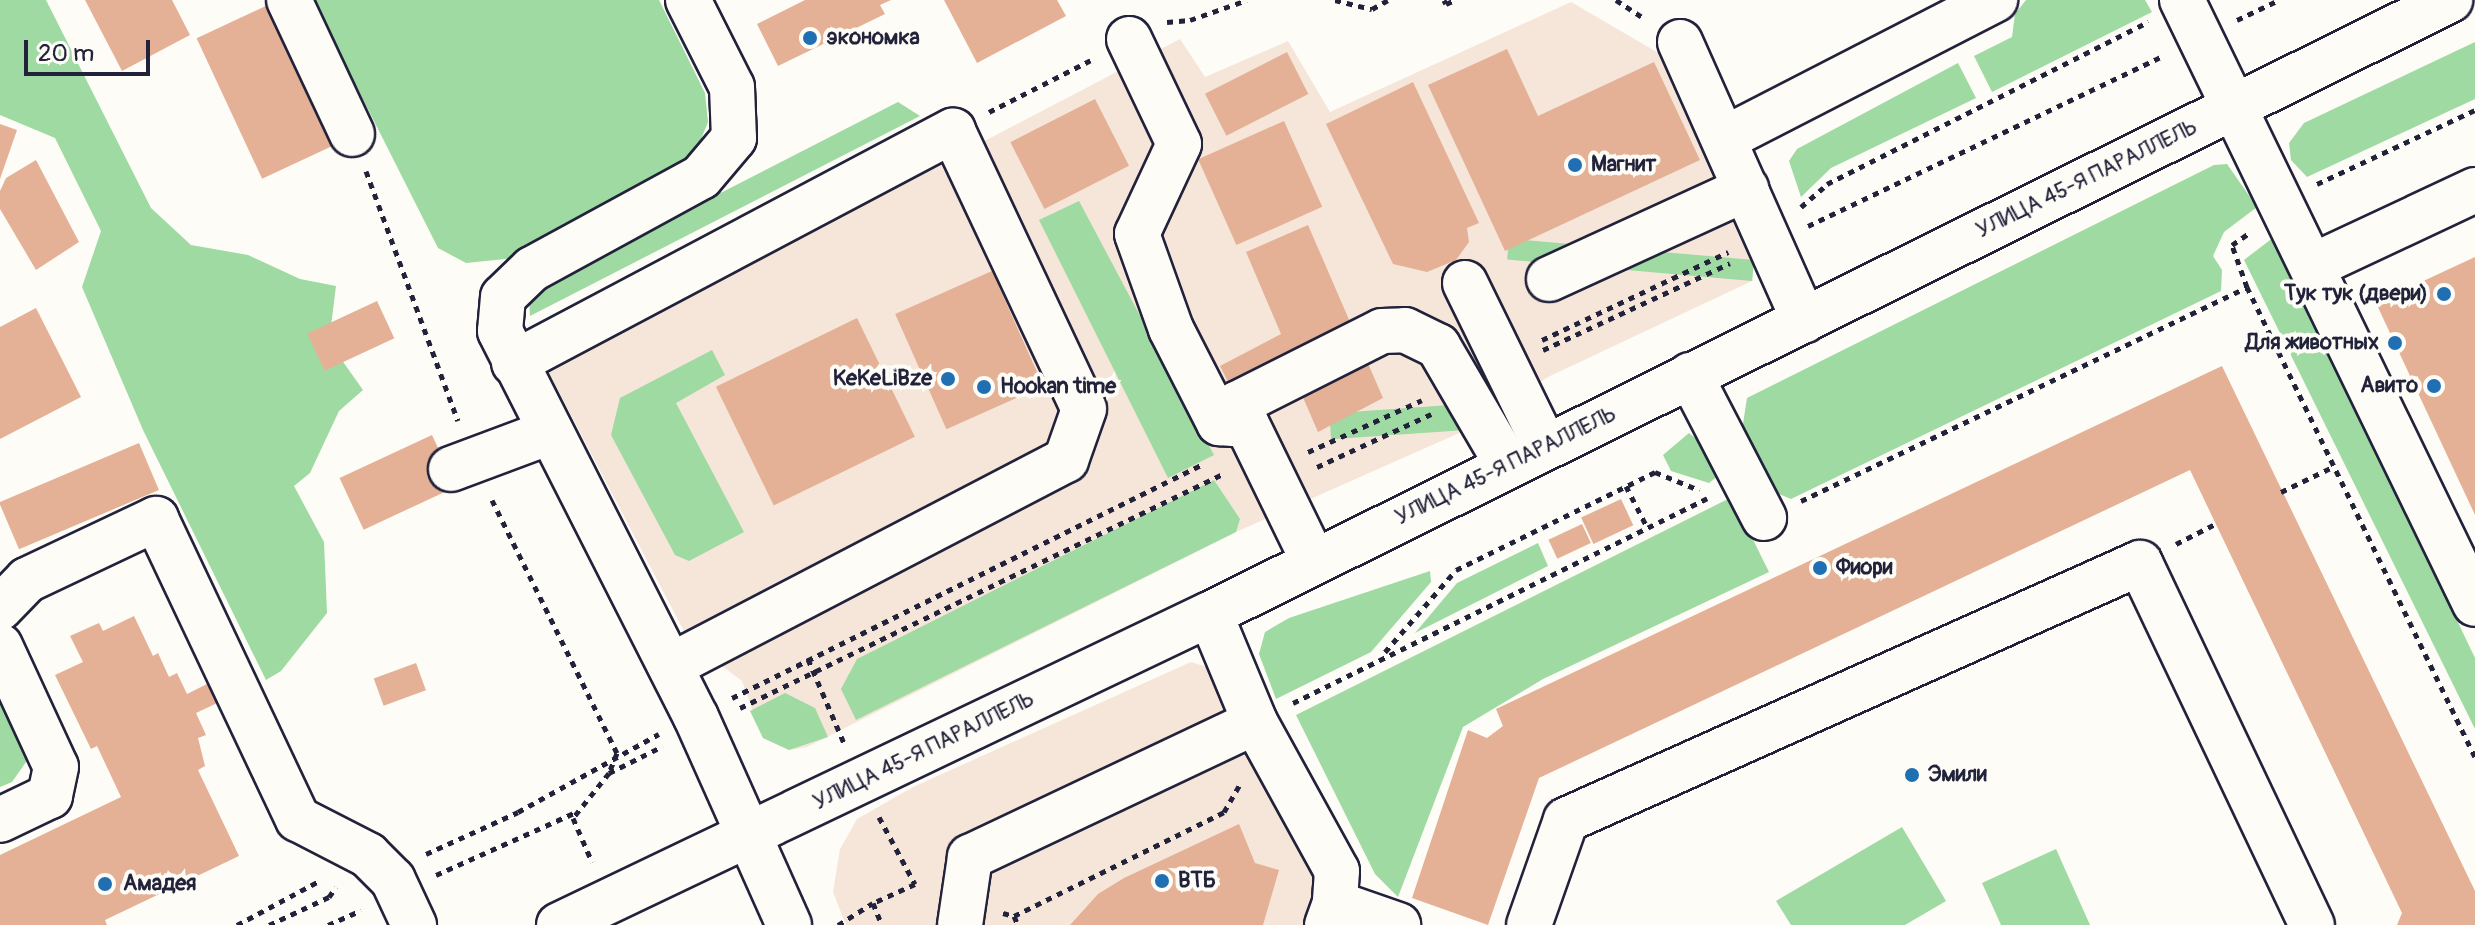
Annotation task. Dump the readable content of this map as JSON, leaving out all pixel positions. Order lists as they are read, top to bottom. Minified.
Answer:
{"streets":{"main road":["УЛИЦА 45-Я ПАРАЛЛЕЛЬ"]},"places":["экономка","Магнит","Тук тук (двери)","Для животных","KeKeLiBze","Авито","Hookan time","Фиори","Эмили","ВТБ","Амадея"],"scale_bar":"20 m"}
